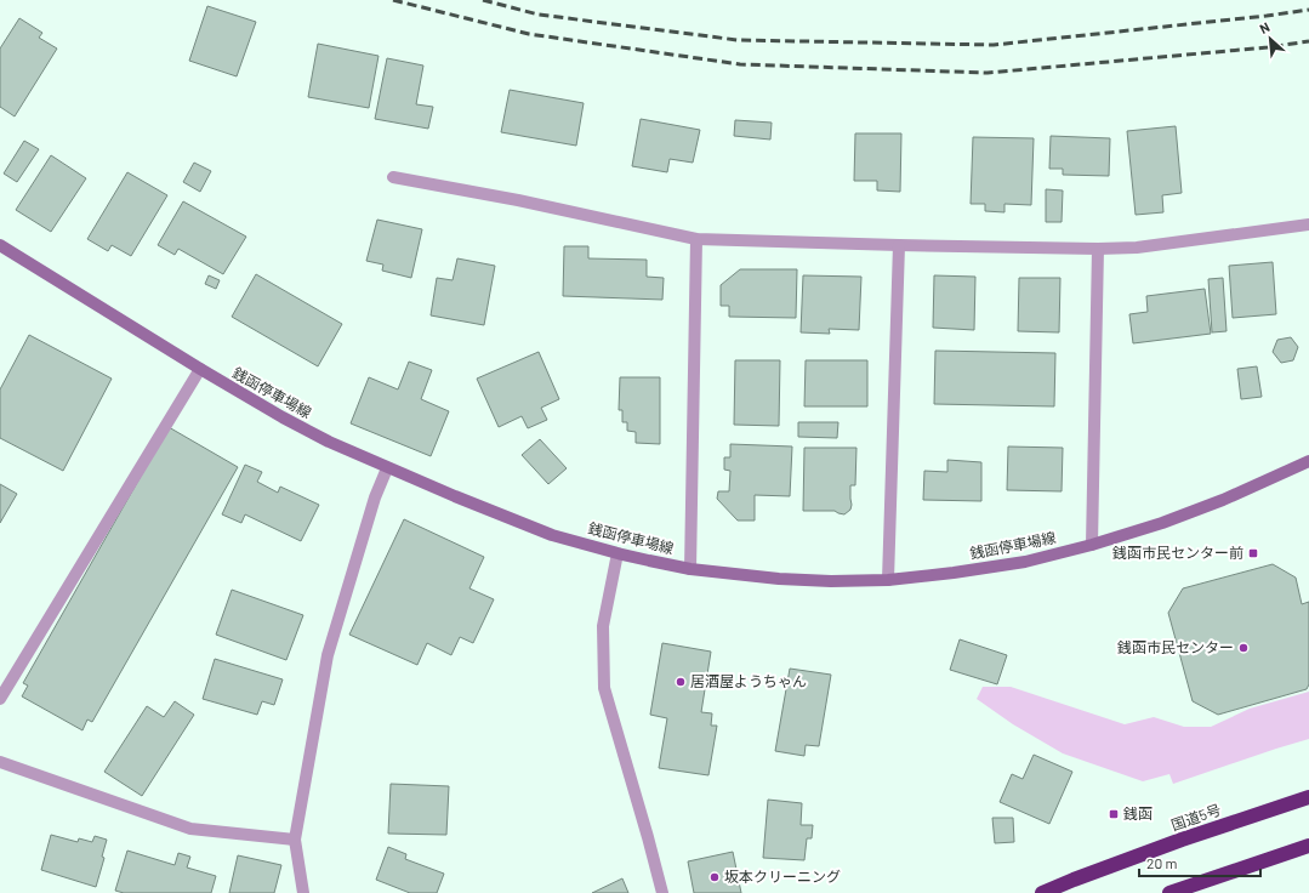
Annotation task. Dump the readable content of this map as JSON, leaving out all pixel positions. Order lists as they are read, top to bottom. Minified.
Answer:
{"streets":{"highway":["国道5号"],"main road":["銭函停車場線"]},"places":{"transit":["銭函市民センター前","銭函"],"other":["銭函市民センター","居酒屋ようちゃん","坂本クリーニング"]},"scale_bar":"20 m","north":"top left"}
